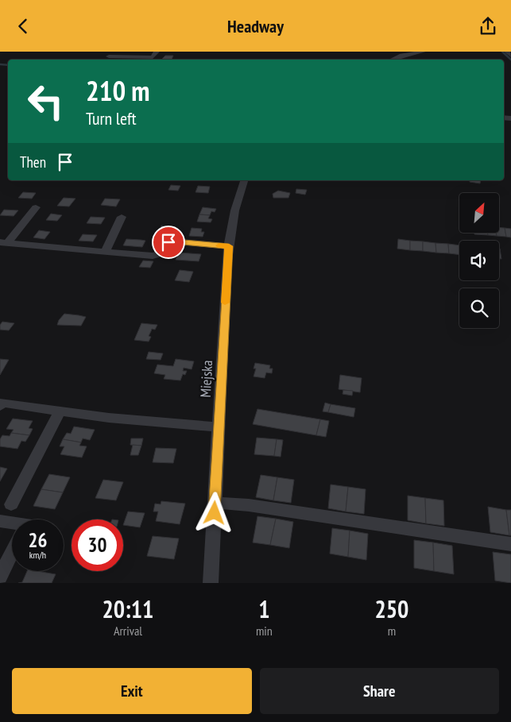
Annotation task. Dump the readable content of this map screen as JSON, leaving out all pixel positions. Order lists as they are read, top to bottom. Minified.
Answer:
{"streets":{"street":["Miejska"]},"north":"top right","page":{"header":"Headway","turn":["210 m","Turn left"],"then":"Then","speed":"26 km/h","limit":"30","eta":["20:11","Arrival","1","min","250","m"],"buttons":["Exit","Share"]}}
